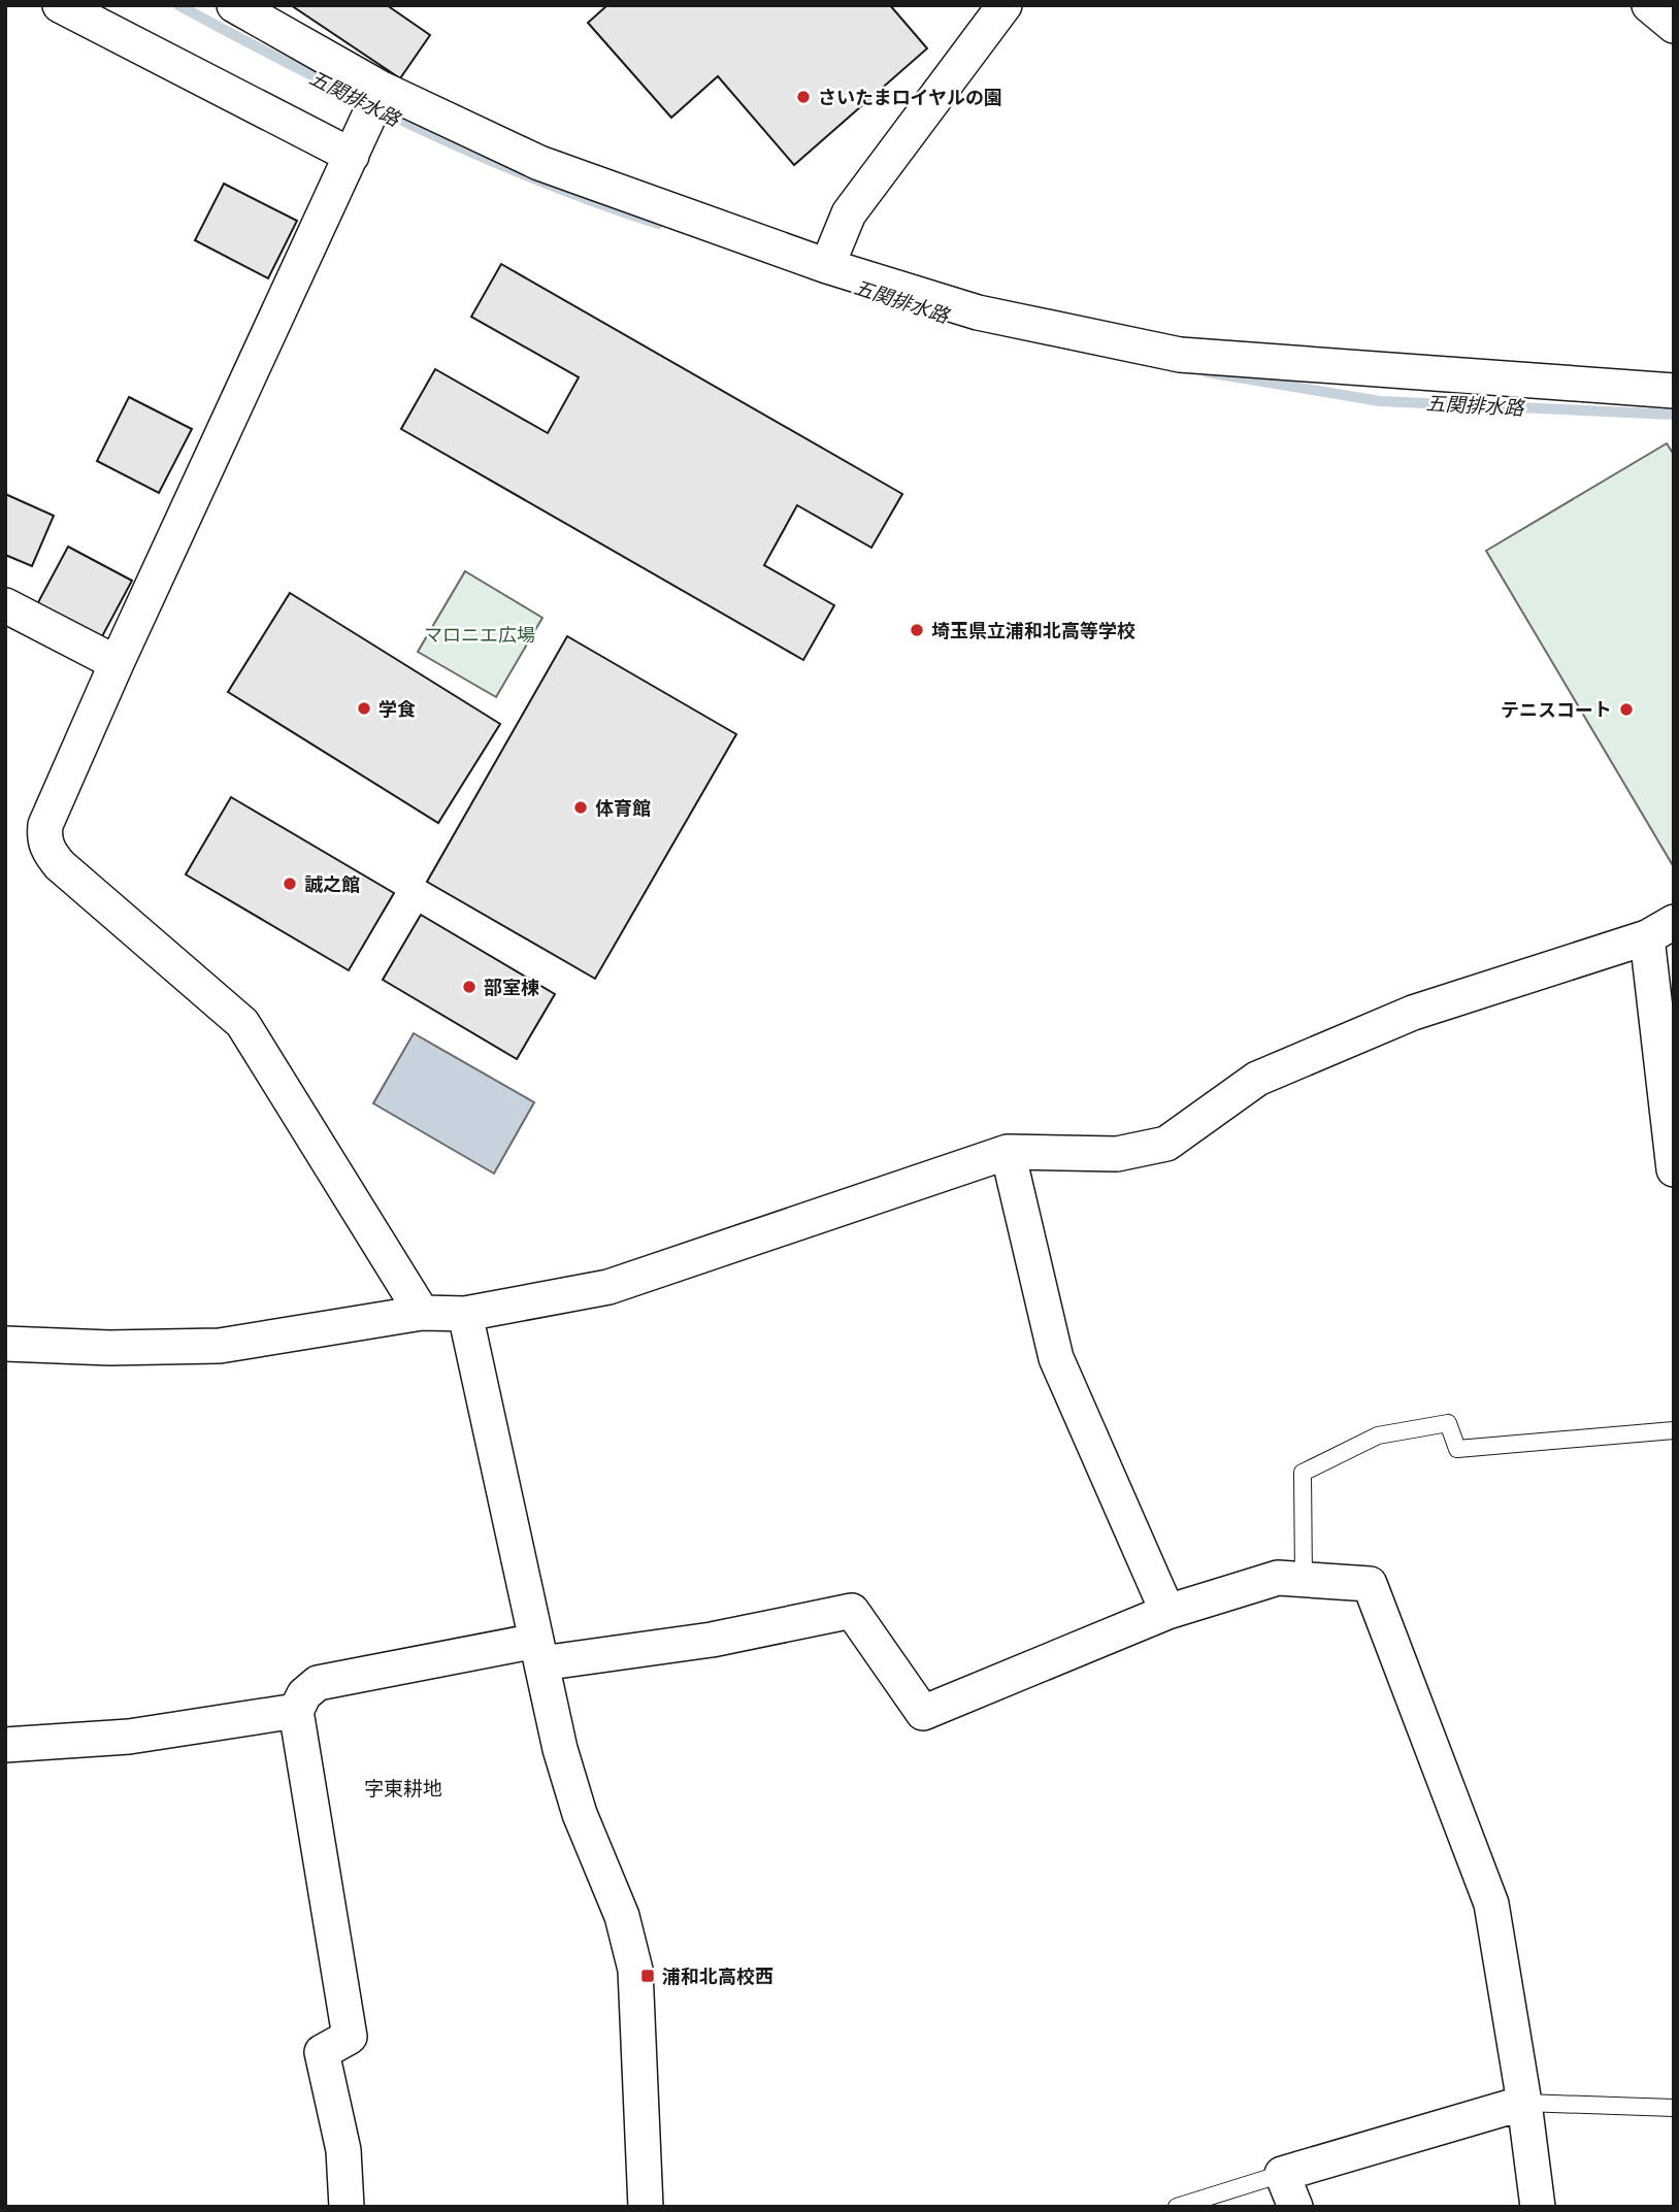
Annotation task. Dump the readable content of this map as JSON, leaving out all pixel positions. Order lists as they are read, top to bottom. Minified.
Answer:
{"districts":["字東耕地"],"water":["五関排水路"],"parks":["マロニエ広場"],"places":{"other":["さいたまロイヤルの園","埼玉県立浦和北高等学校","学食","テニスコート","体育館","誠之館","部室棟"],"transit":["浦和北高校西"]}}
